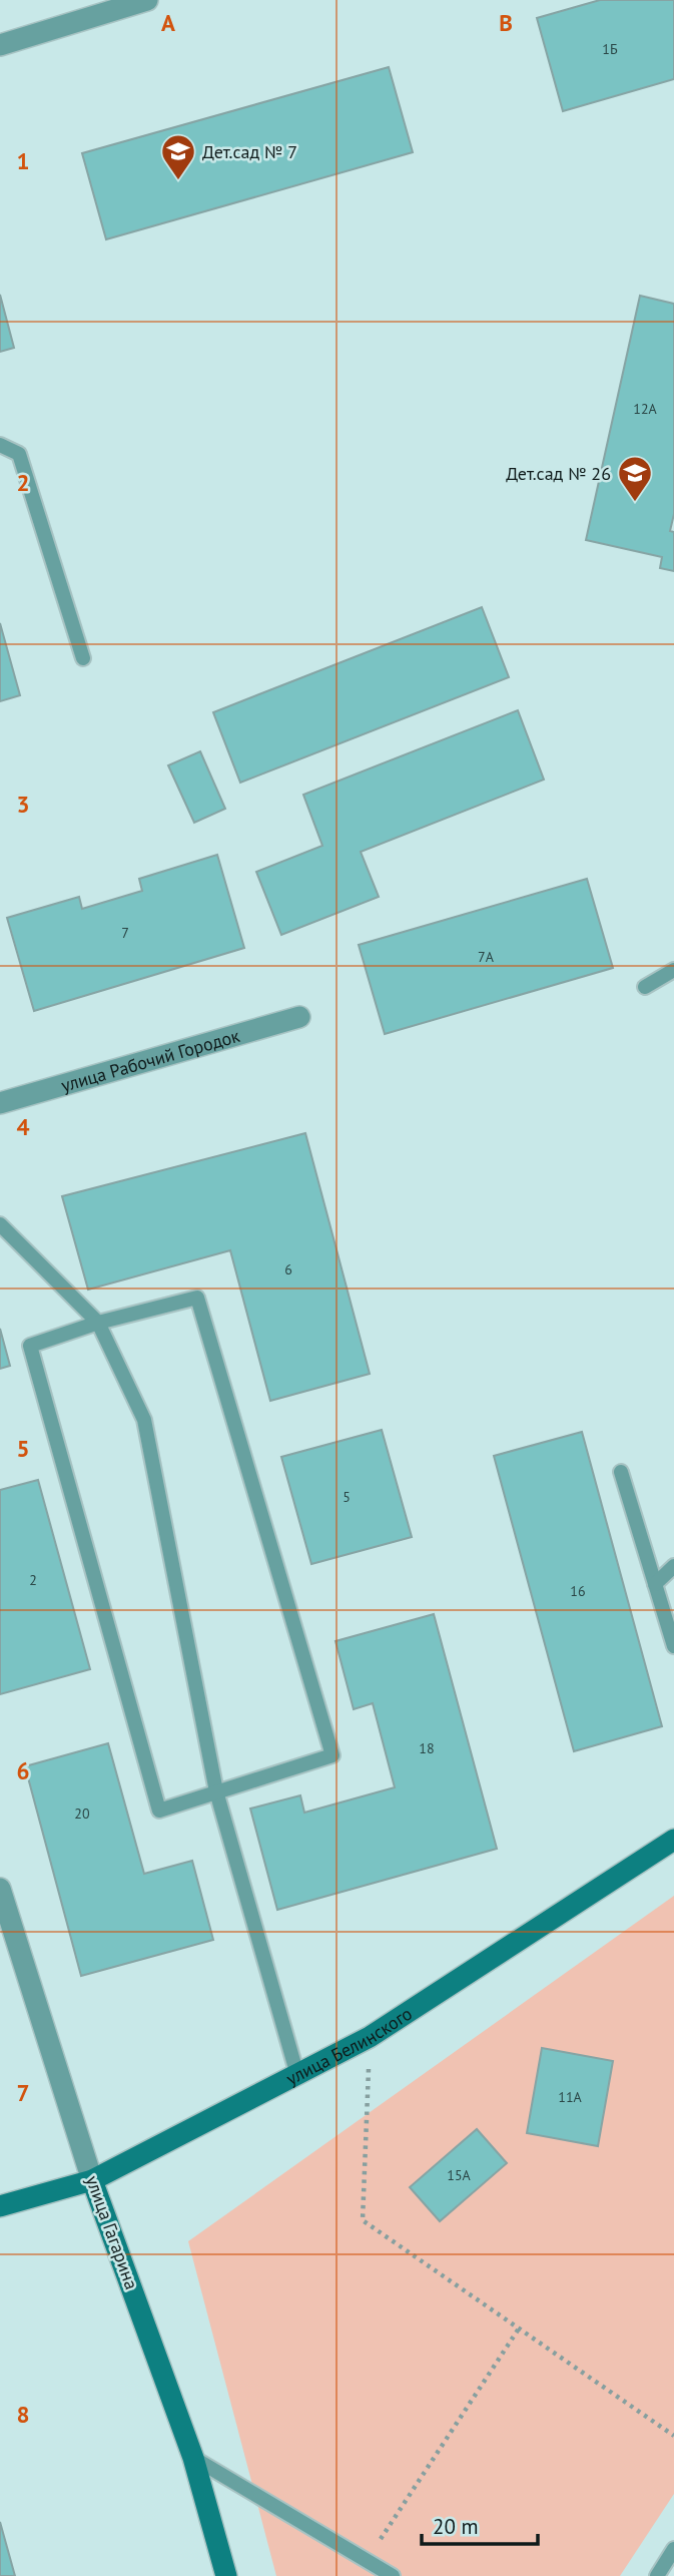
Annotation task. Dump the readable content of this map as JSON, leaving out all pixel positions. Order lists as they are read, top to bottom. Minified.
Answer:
{"streets":{"street":["улица Рабочий Городок","улица Белинского","улица Гагарина"]},"crossings":[["улица Белинского","улица Гагарина"]],"places":{"school or university":["Дет.сад № 7","Дет.сад № 26"]},"house_numbers":["1Б","12А","7","7А","6","5","2","16","18","20","11А","15А"],"scale_bar":"20 m","grid":{"columns":["A","B"],"rows":["1","2","3","4","5","6","7","8"]}}
